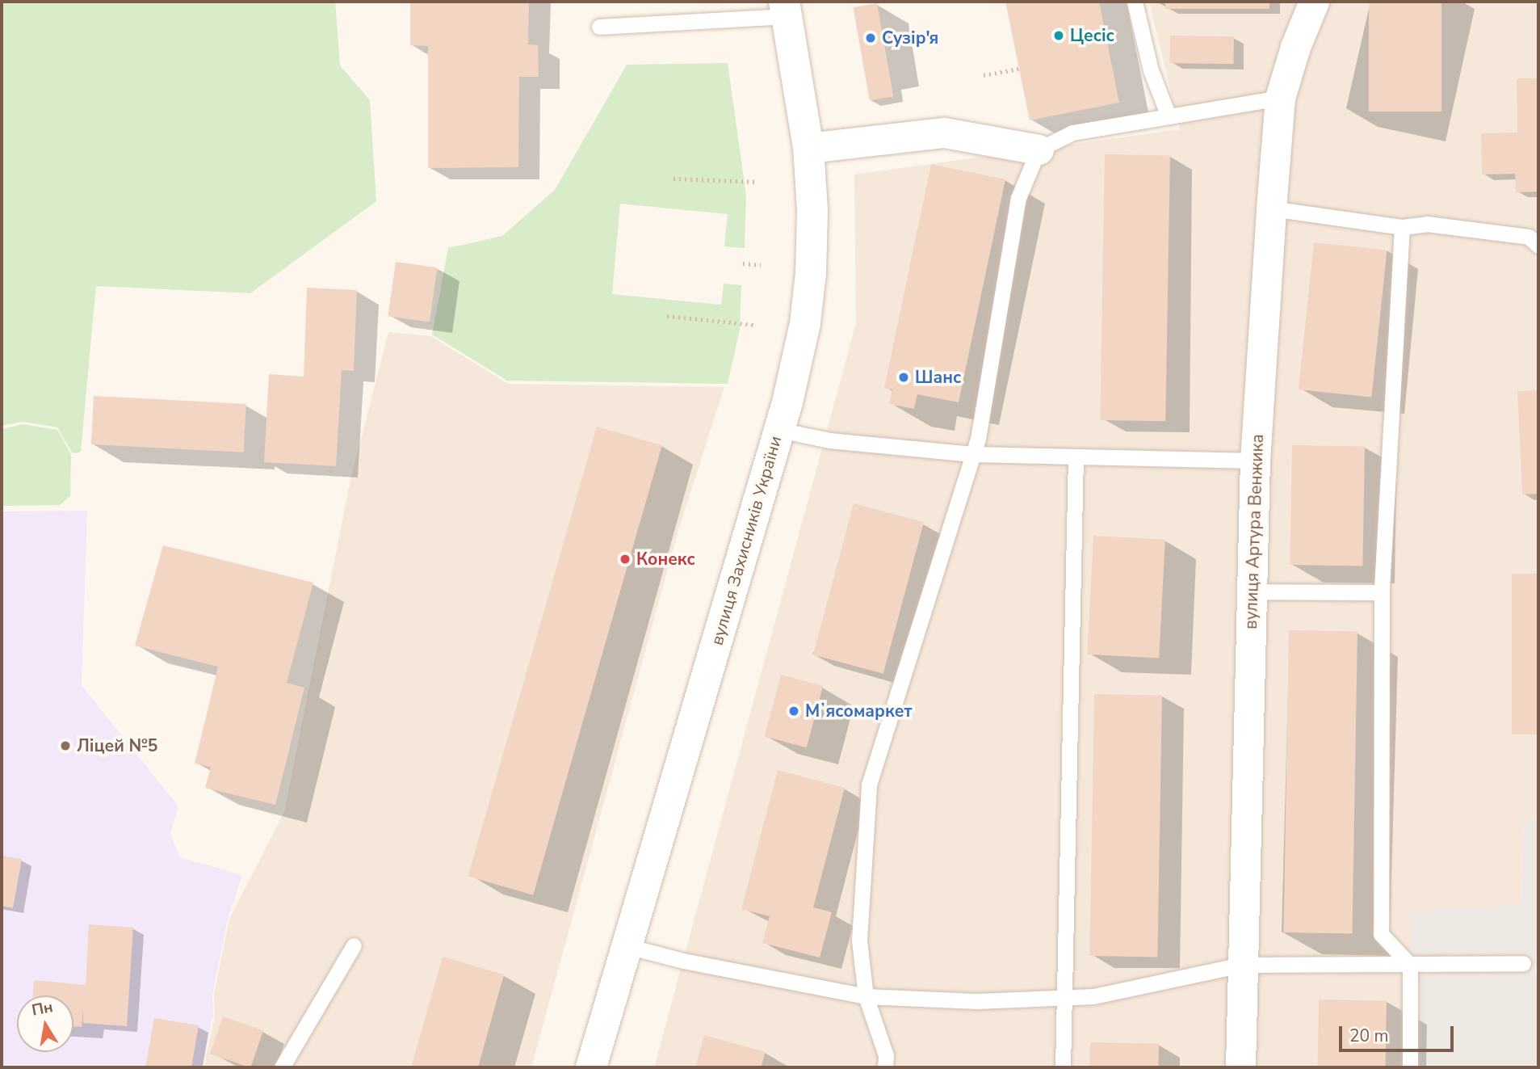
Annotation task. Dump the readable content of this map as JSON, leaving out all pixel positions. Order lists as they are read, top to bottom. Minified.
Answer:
{"streets":{"street":["вулиця Артура Венжика","вулиця Захисників України"]},"places":["Цесіс","Сузір'я","Шанс","Конекс","Мʼясомаркет","Ліцей №5"],"scale_bar":"20 m","north":"top"}
